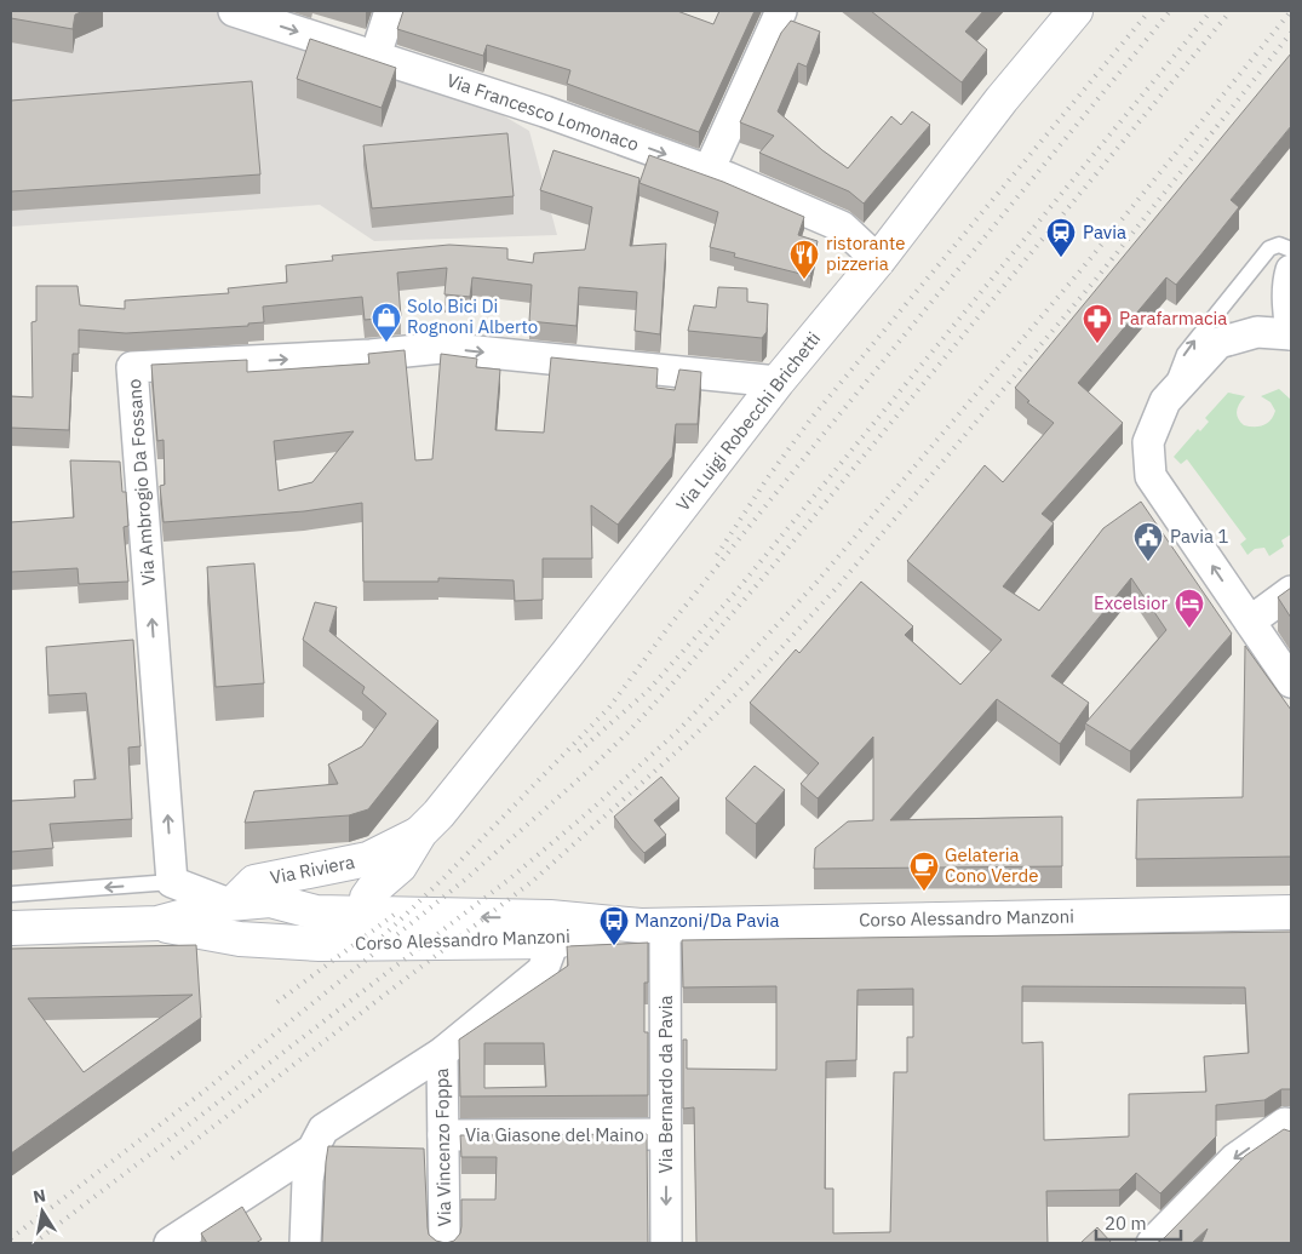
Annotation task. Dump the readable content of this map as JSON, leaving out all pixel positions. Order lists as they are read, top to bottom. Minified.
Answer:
{"streets":{"street":["Via Francesco Lomonaco","Via Luigi Robecchi Brichetti","Via Ambrogio Da Fossano","Via Riviera","Corso Alessandro Manzoni","Via Bernardo da Pavia","Via Giasone del Maino","Via Vincenzo Foppa"]},"crossings":[["Via Francesco Lomonaco","Via Luigi Robecchi Brichetti"],["Via Luigi Robecchi Brichetti","Via Ambrogio Da Fossano"],["Via Luigi Robecchi Brichetti","Via Riviera"],["Via Luigi Robecchi Brichetti","Corso Alessandro Manzoni"],["Via Ambrogio Da Fossano","Via Riviera"],["Via Riviera","Corso Alessandro Manzoni"],["Corso Alessandro Manzoni","Via Bernardo da Pavia"],["Via Bernardo da Pavia","Via Giasone del Maino"],["Via Giasone del Maino","Via Vincenzo Foppa"]],"one_way":["Via Francesco Lomonaco"],"places":{"station":["Pavia"],"restaurant":["ristorante pizzeria"],"shop":["Solo Bici Di Rognoni Alberto"],"pharmacy":["Parafarmacia"],"public building":["Pavia 1"],"hotel":["Excelsior"],"cafe":["Gelateria Cono Verde"],"bus stop":["Manzoni/Da Pavia"]},"scale_bar":"20 m","north":"top"}
